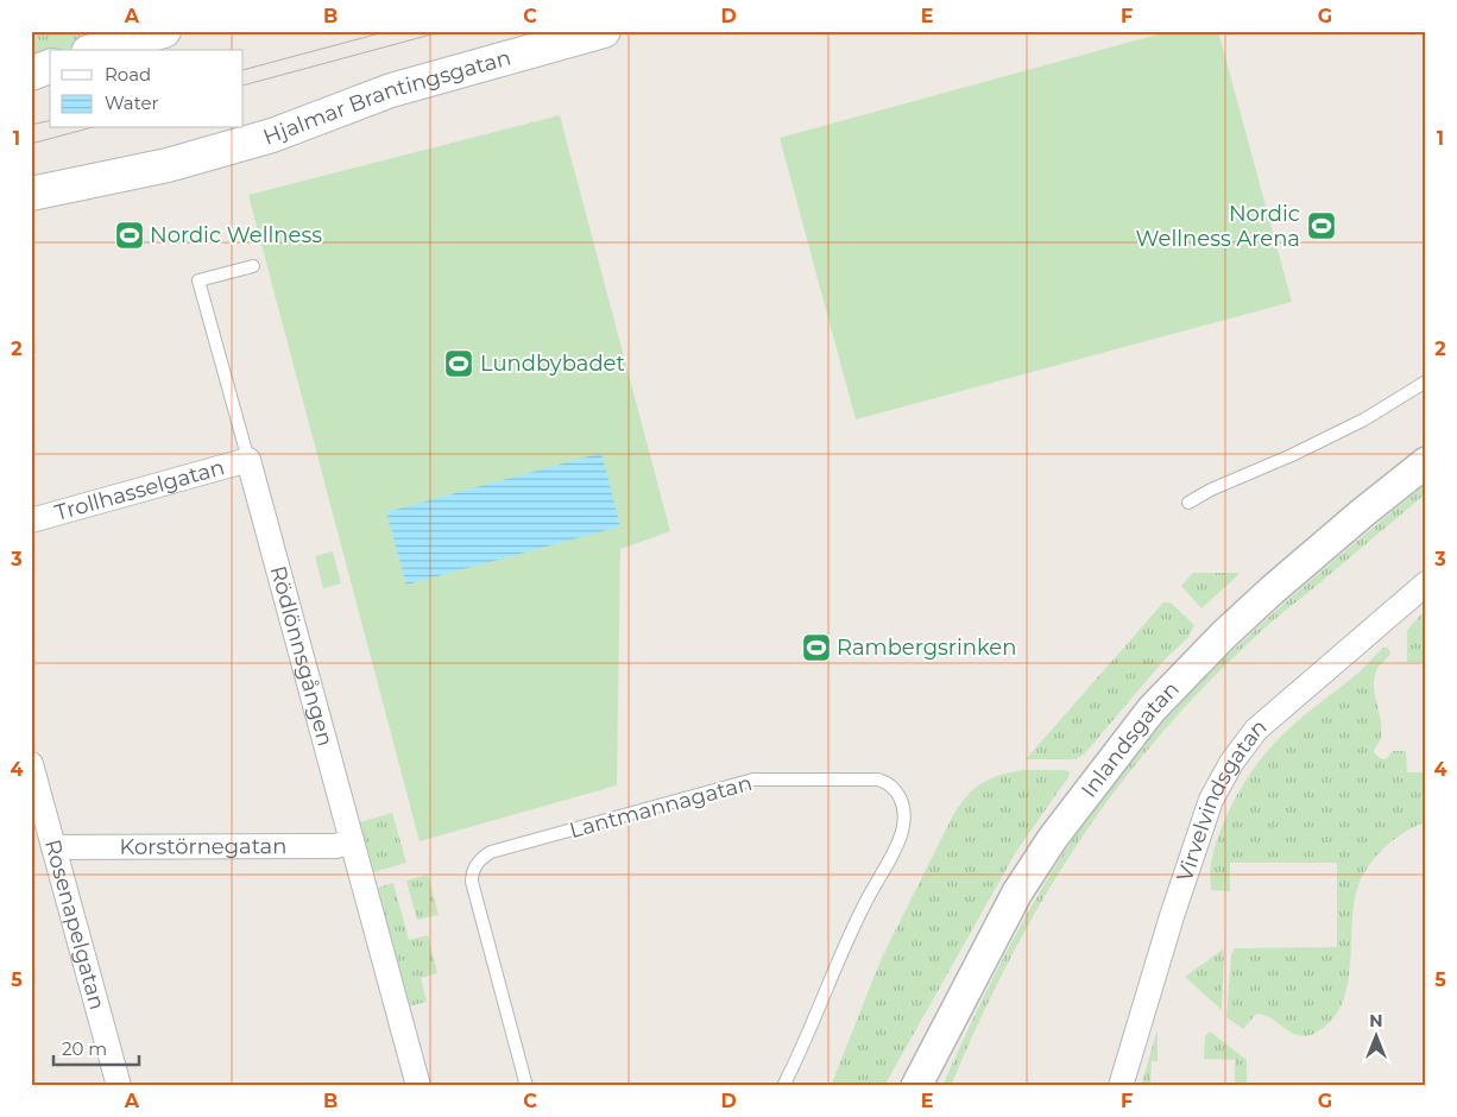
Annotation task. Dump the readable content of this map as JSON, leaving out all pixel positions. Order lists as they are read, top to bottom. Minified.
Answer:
{"streets":{"main road":["Hjalmar Brantingsgatan"],"street":["Trollhasselgatan","Rödlönnsgången","Inlandsgatan","Virvelvindsgatan","Korstörnegatan","Rosenapelgatan"],"lane":["Lantmannagatan"]},"crossings":[["Trollhasselgatan","Rödlönnsgången"],["Rödlönnsgången","Korstörnegatan"],["Korstörnegatan","Rosenapelgatan"]],"places":{"sports":["Nordic Wellness Arena","Nordic Wellness","Lundbybadet","Rambergsrinken"]},"legend":["Road","Water"],"scale_bar":"20 m","north":"top","grid":{"columns":["A","B","C","D","E","F","G"],"rows":["1","2","3","4","5"]}}
